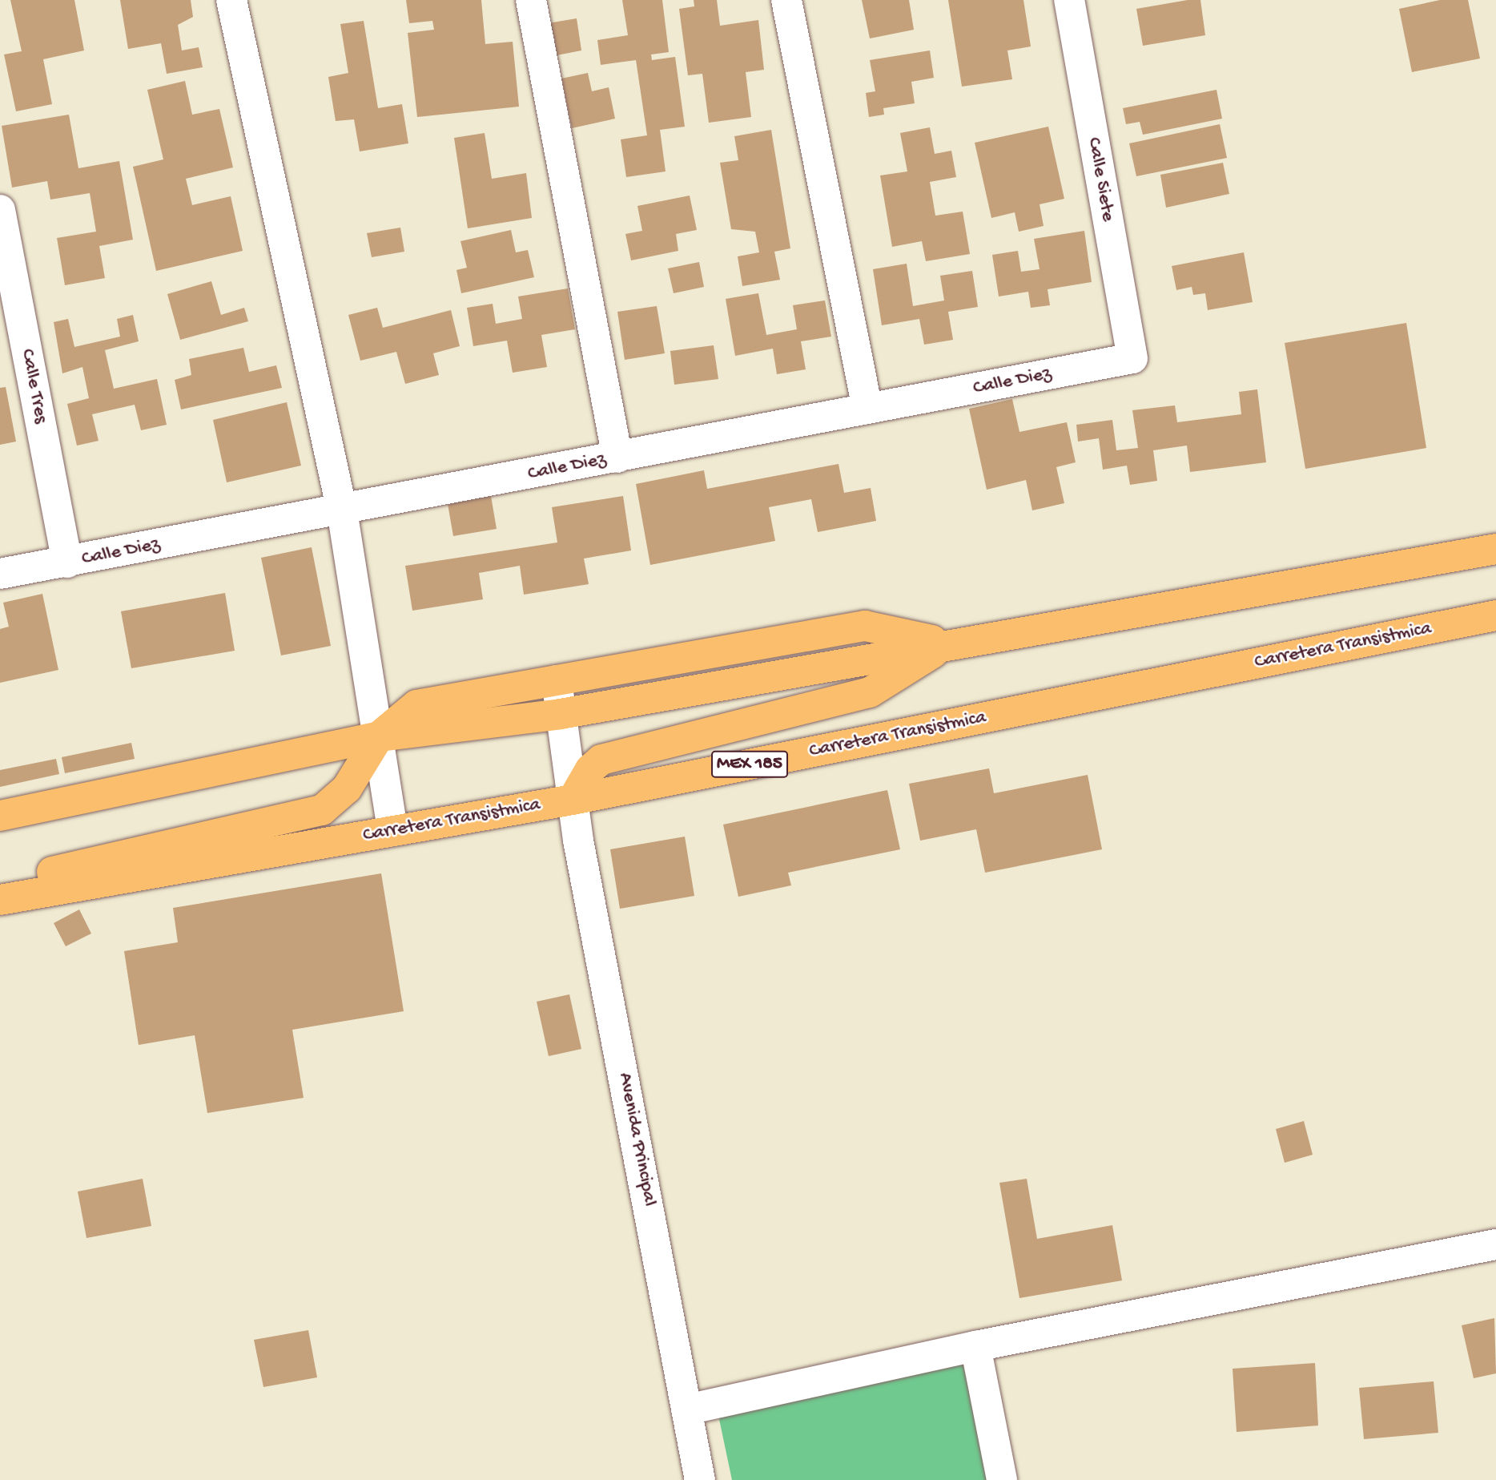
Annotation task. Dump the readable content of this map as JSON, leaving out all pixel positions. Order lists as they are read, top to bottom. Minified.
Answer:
{"streets":{"main road":["Carretera Transistmica","MEX 185"],"street":["Calle Siete","Calle Diez","Calle Tres","Avenida Principal"]},"crossings":[["Calle Siete","Calle Diez"],["Calle Diez","Calle Tres"],["Carretera Transistmica","Avenida Principal"]]}
